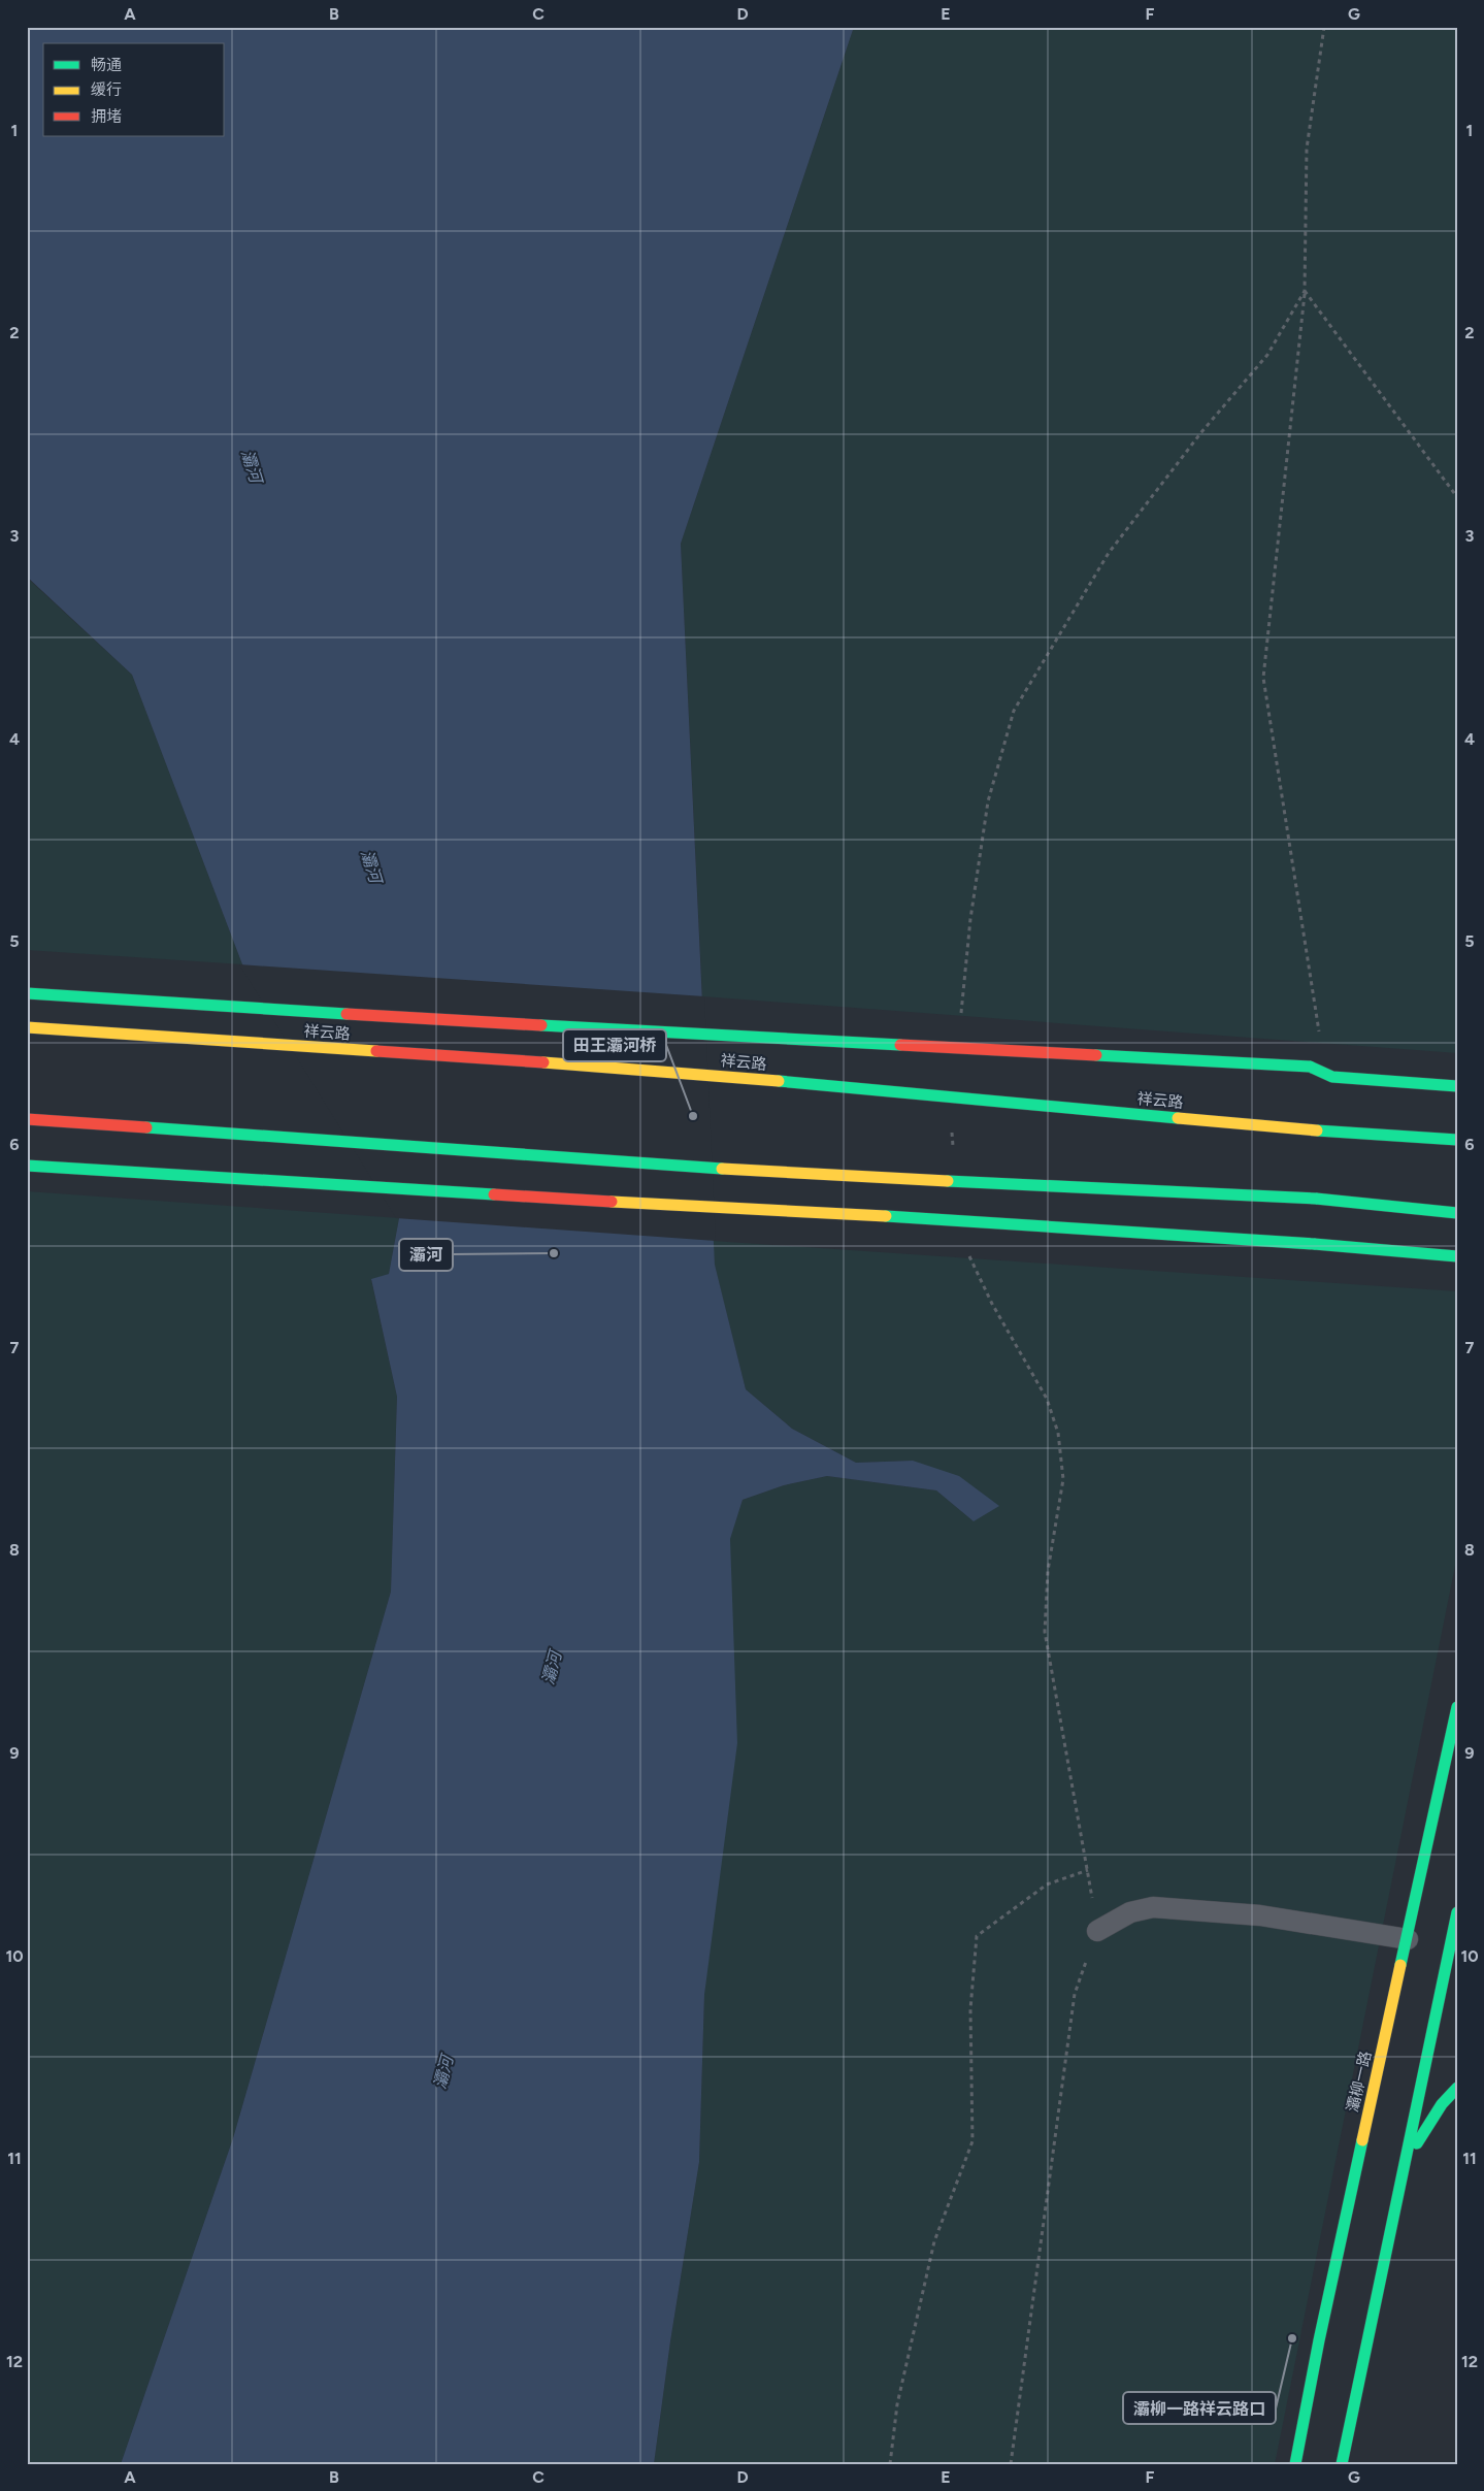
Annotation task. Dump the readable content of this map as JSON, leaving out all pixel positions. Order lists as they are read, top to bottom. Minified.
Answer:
{"streets":{"main road":["祥云路","灞柳一路"]},"water":["灞河"],"places":["田王灞河桥","灞河","灞柳一路祥云路口"],"legend":["畅通","缓行","拥堵"],"grid":{"columns":["A","B","C","D","E","F","G"],"rows":["1","2","3","4","5","6","7","8","9","10","11","12"]}}
